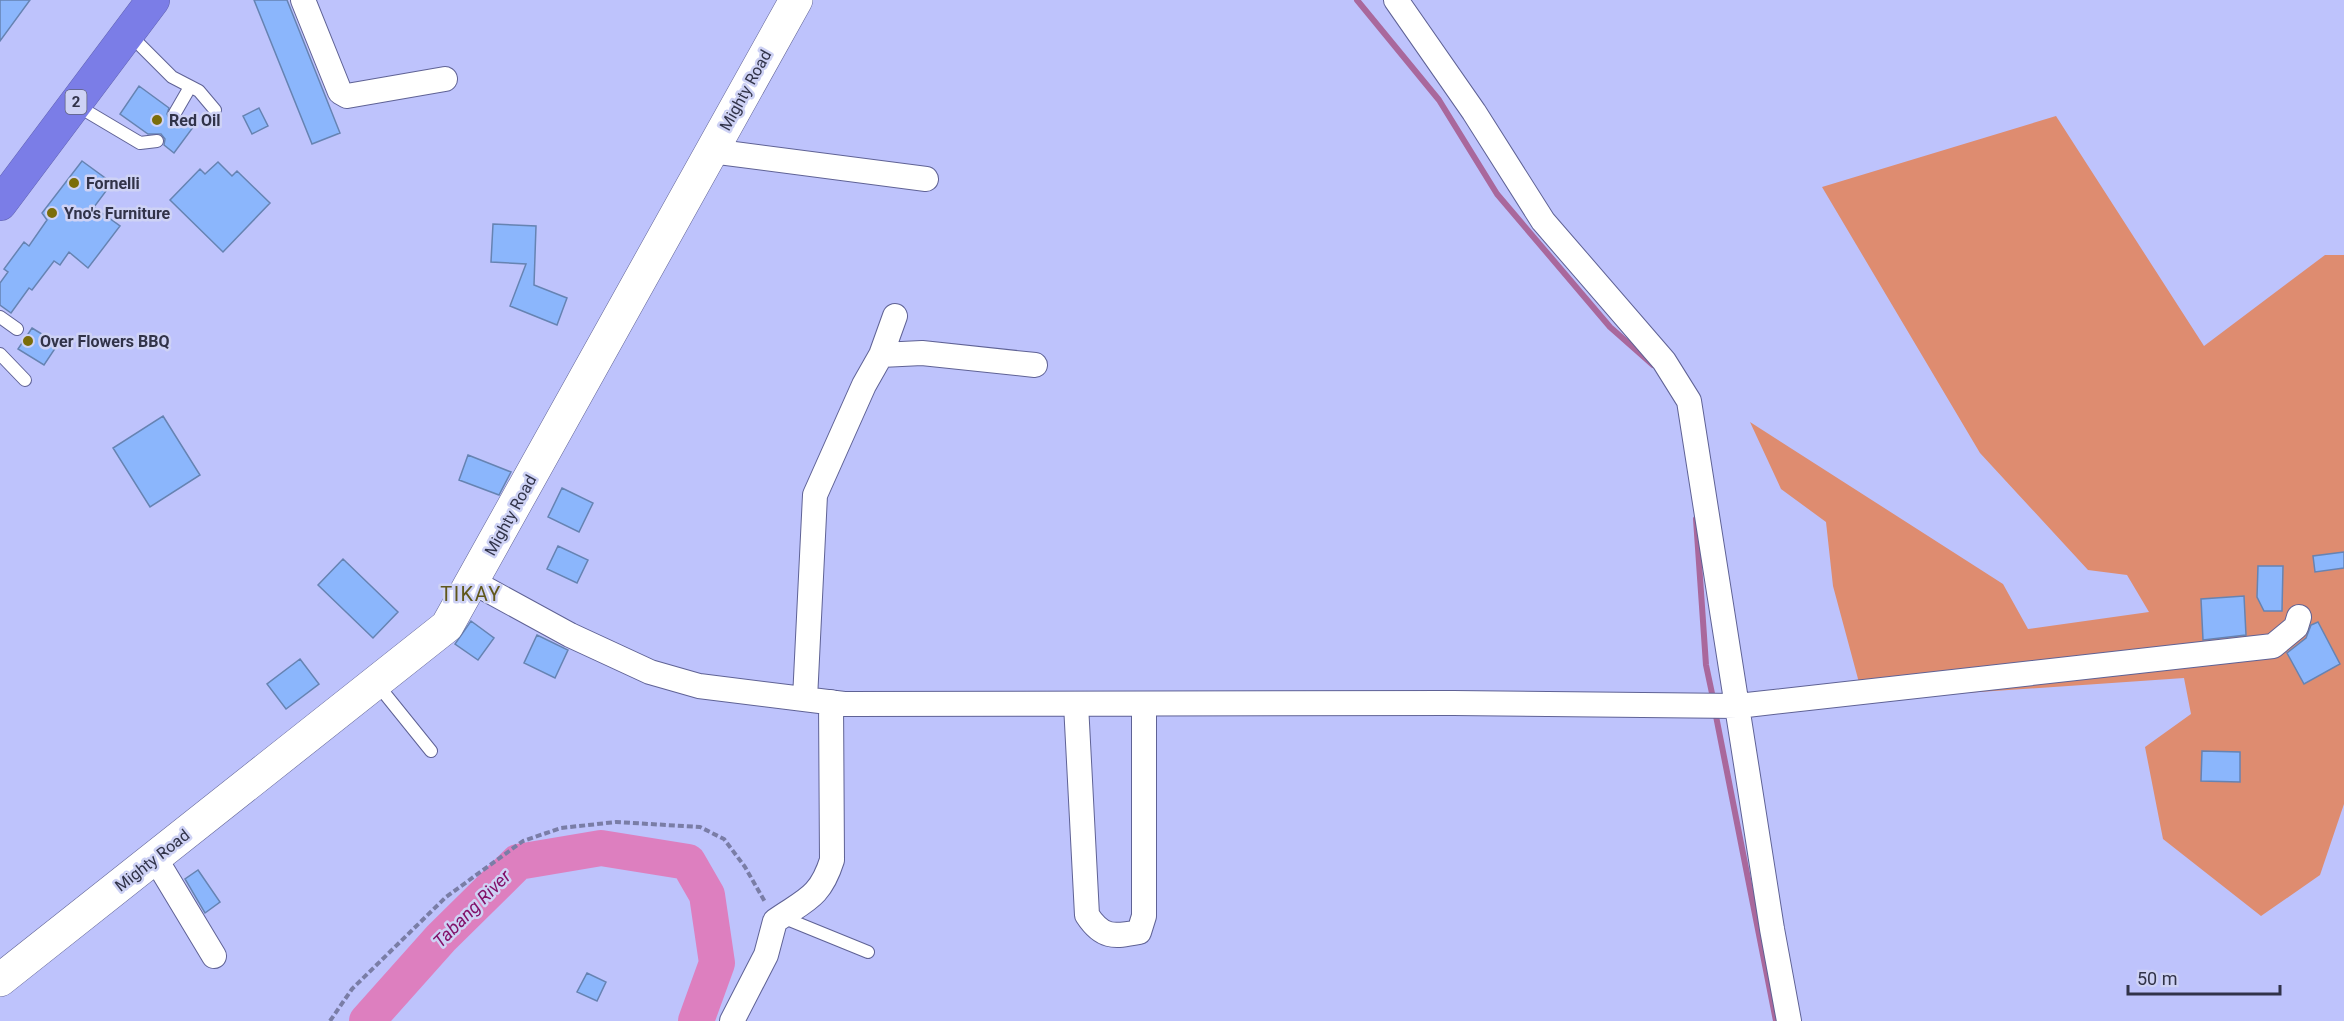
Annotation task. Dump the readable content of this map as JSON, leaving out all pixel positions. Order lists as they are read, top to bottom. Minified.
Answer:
{"streets":{"highway":["2"],"street":["Mighty Road"]},"districts":["TIKAY"],"water":["Tabang River"],"places":["Red Oil","Fornelli","Yno's Furniture","Over Flowers BBQ"],"scale_bar":"50 m"}
